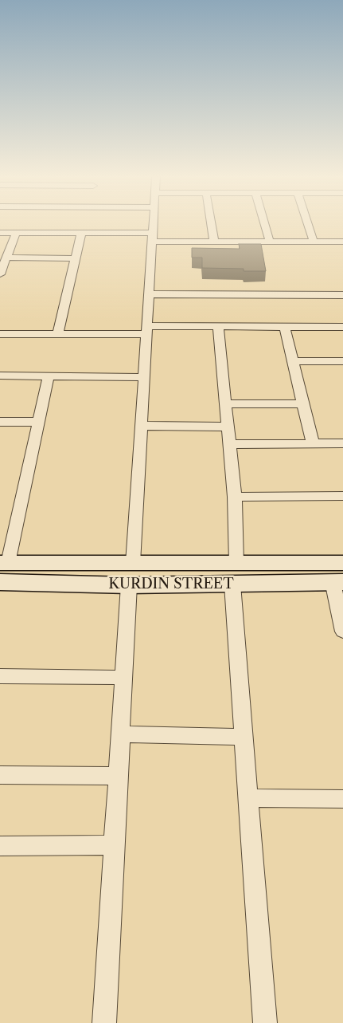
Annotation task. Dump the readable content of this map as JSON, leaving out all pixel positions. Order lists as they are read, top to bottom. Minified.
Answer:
{"streets":{"main road":["KURDIN STREET"]}}
